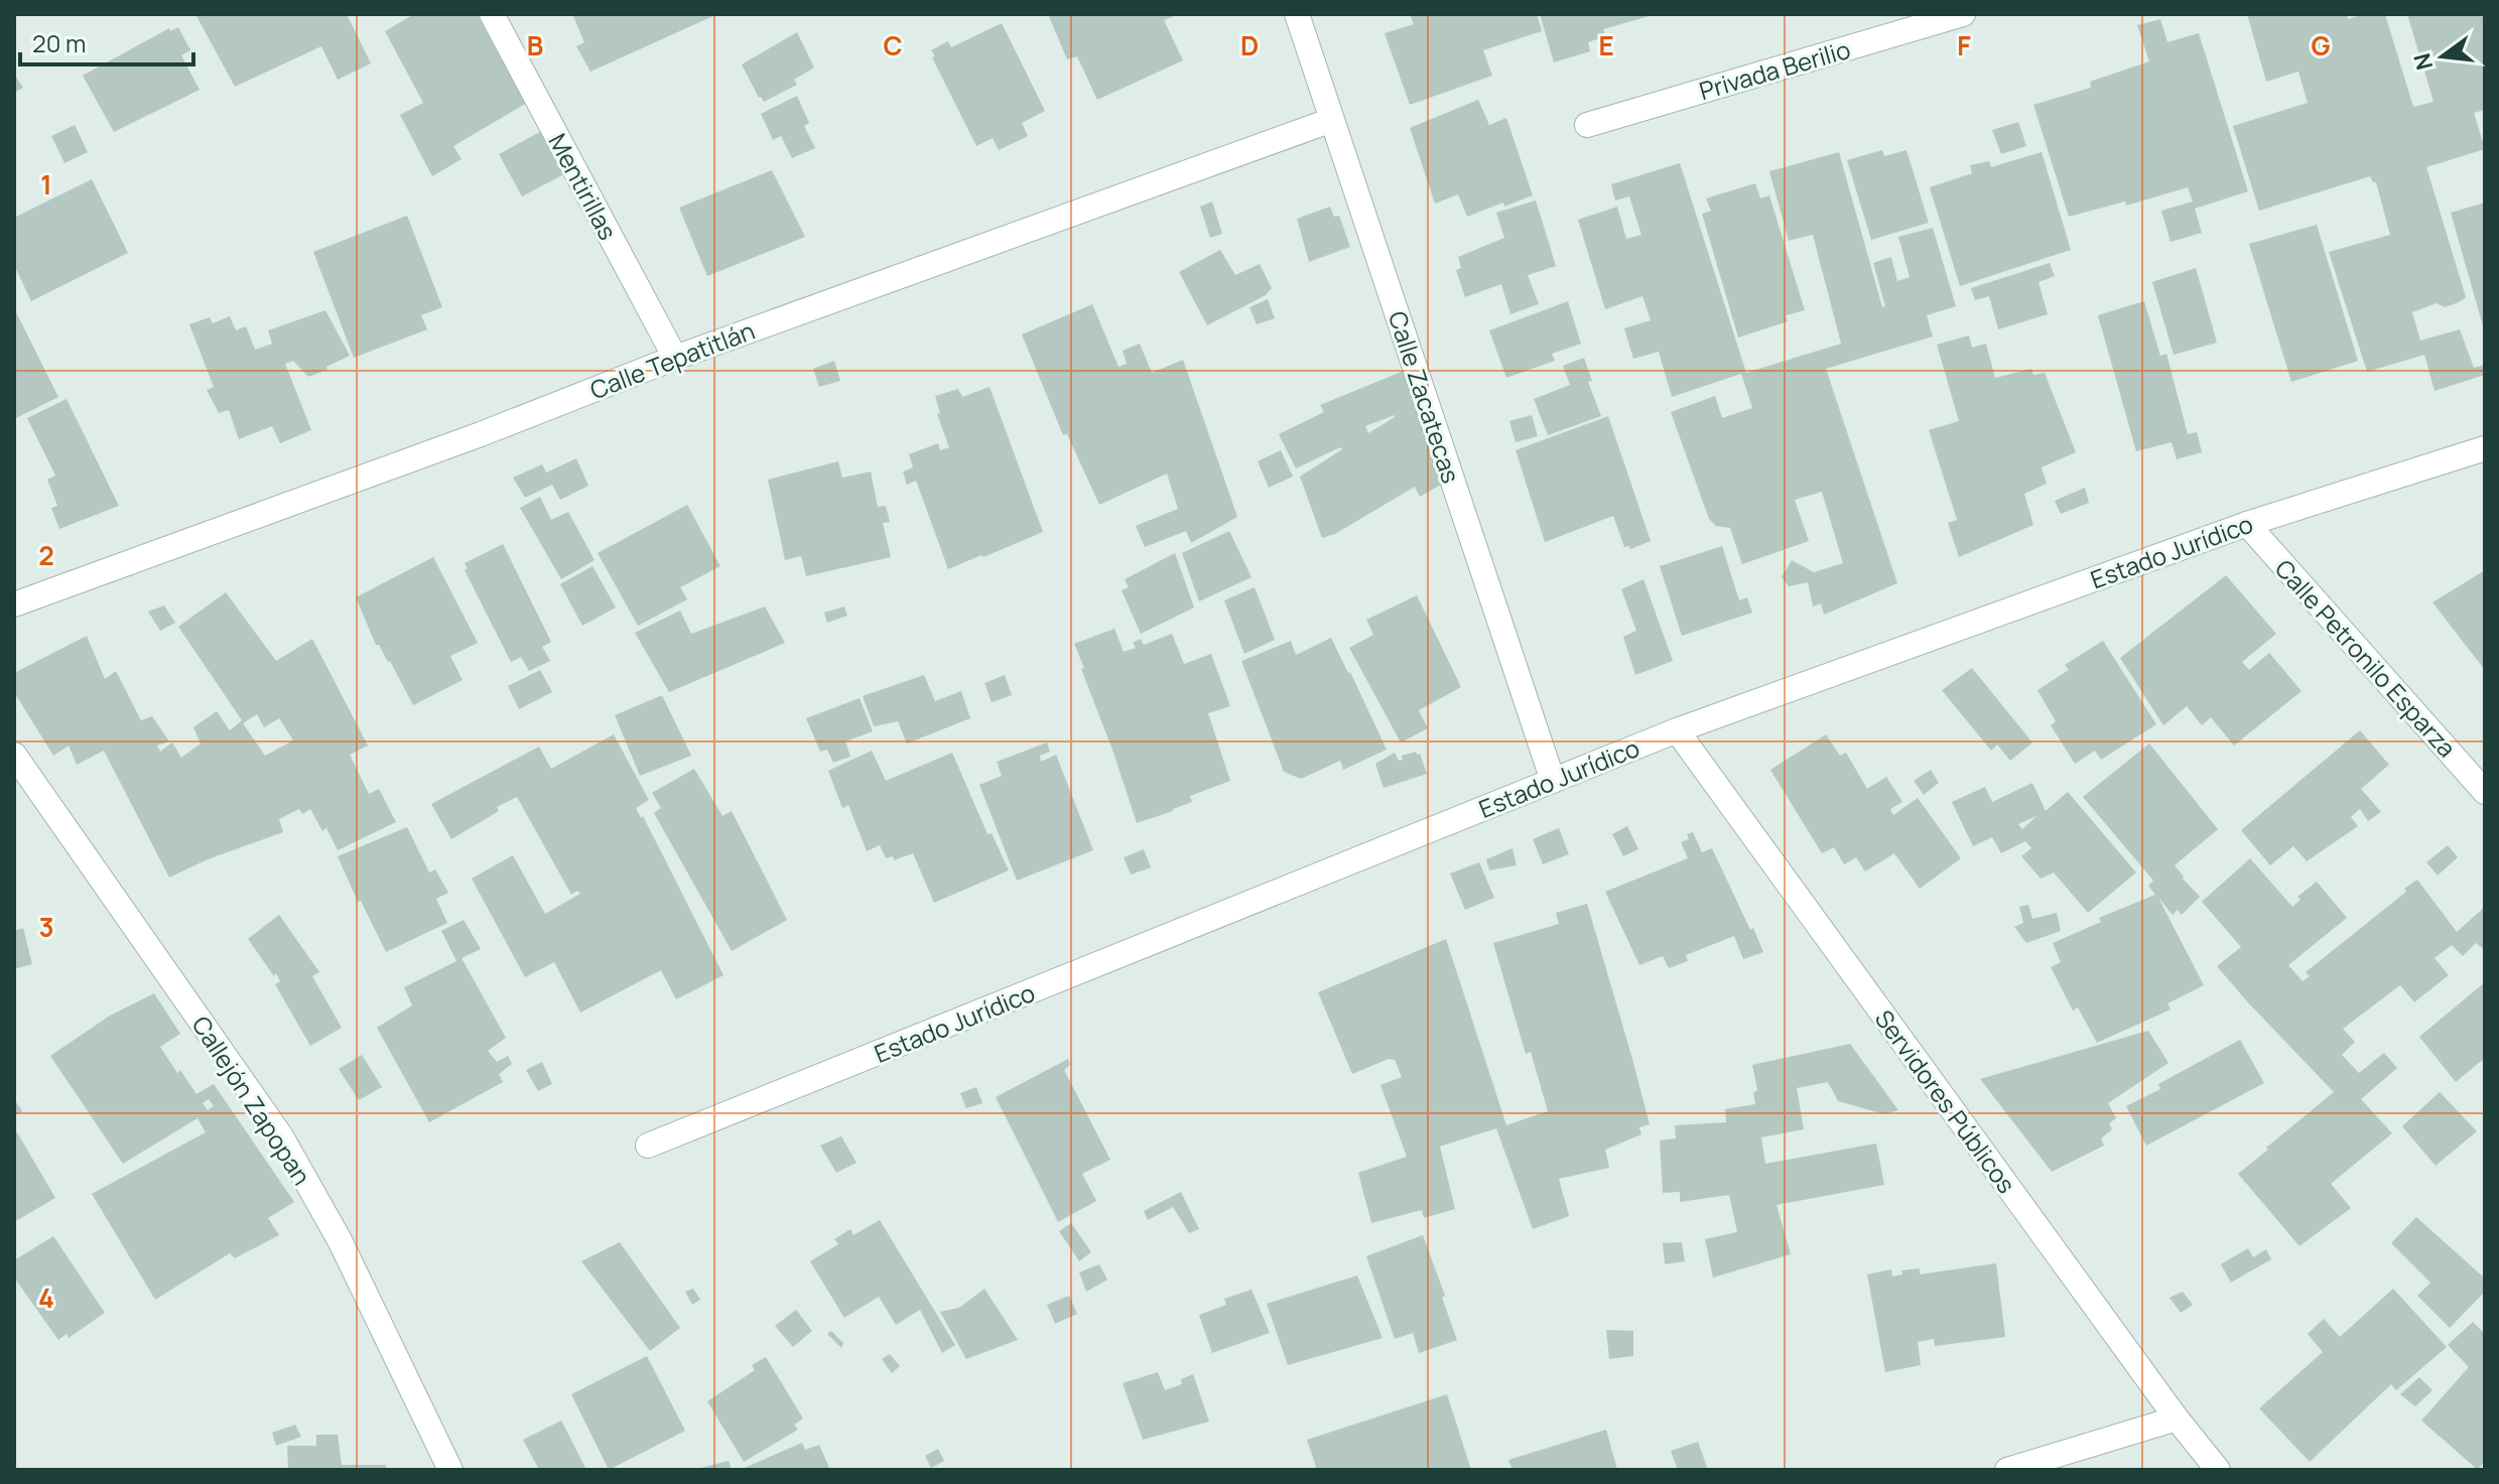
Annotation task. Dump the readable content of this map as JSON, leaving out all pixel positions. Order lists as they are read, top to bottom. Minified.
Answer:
{"streets":{"street":["Privada Berilio","Mentirillas","Calle Tepatitlán","Calle Zacatecas","Estado Jurídico","Calle Petronilo Esparza","Callejón Zapopan","Servidores Públicos"]},"crossings":[["Mentirillas","Calle Tepatitlán"],["Calle Tepatitlán","Calle Zacatecas"],["Calle Zacatecas","Estado Jurídico"],["Estado Jurídico","Calle Petronilo Esparza"],["Estado Jurídico","Servidores Públicos"]],"scale_bar":"20 m","north":"left","grid":{"columns":["B","C","D","E","F","G"],"rows":["1","2","3","4"]}}
